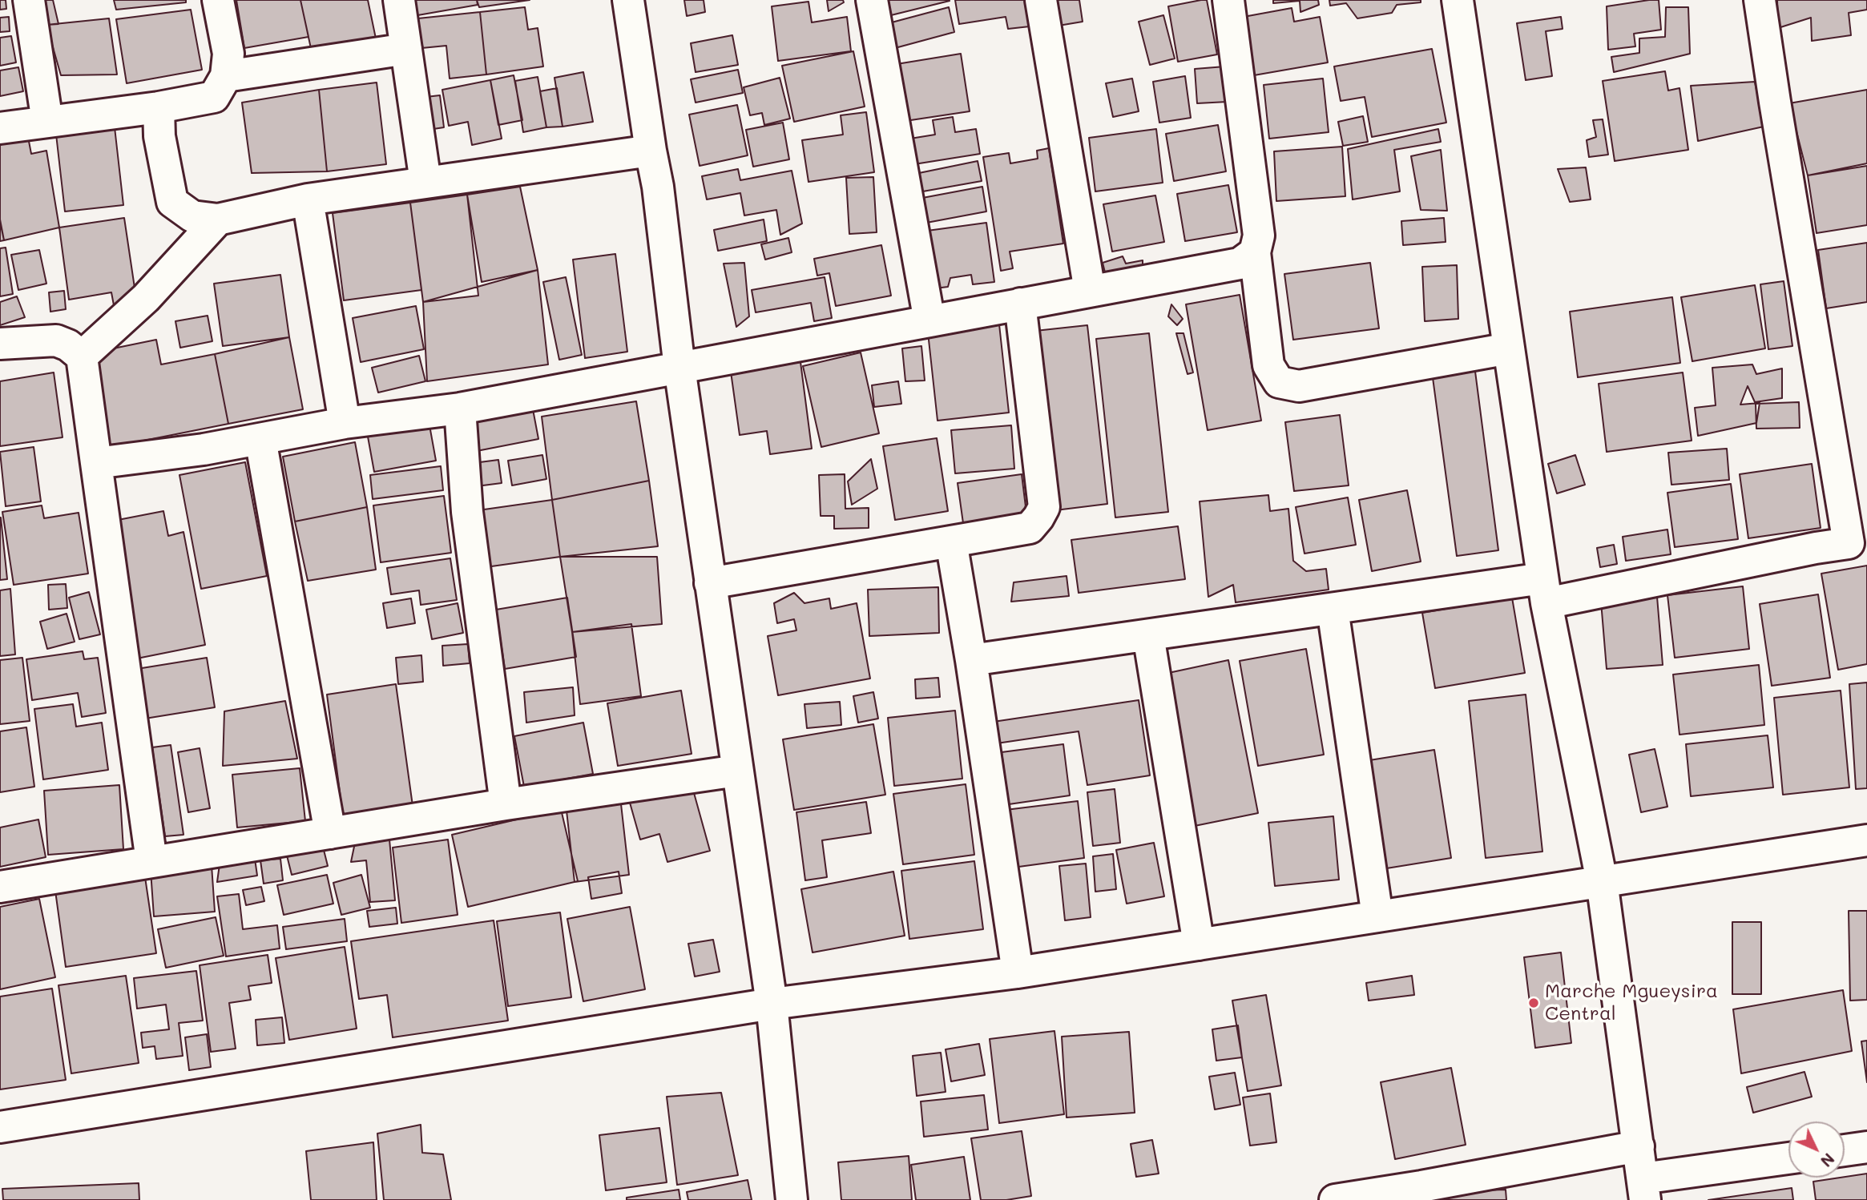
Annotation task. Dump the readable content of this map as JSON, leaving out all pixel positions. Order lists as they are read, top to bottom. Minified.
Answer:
{"places":["Marche Mgueysira Central"],"north":"bottom right"}
